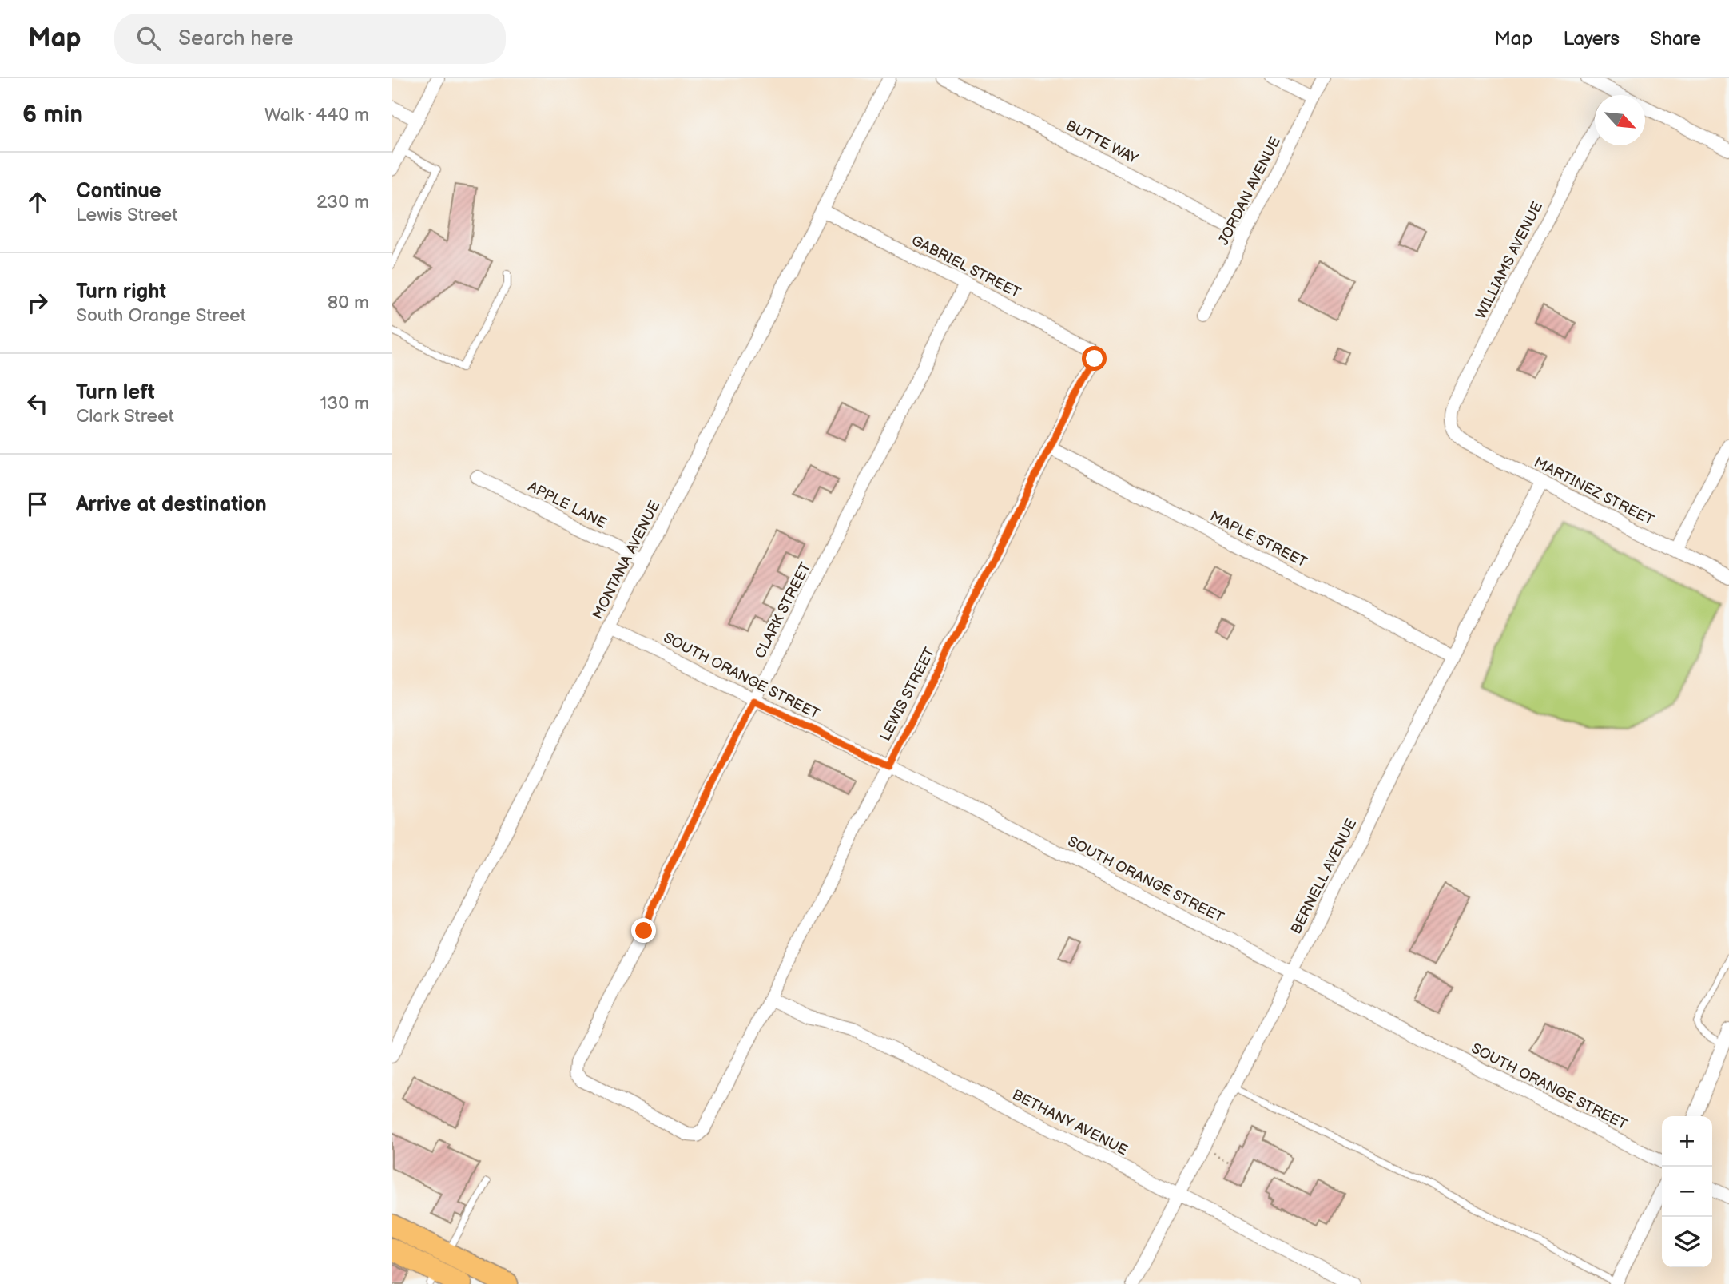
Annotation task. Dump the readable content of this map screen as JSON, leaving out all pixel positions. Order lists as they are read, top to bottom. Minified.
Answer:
{"streets":{"street":["BUTTE WAY","JORDAN AVENUE","WILLIAMS AVENUE","GABRIEL STREET","MARTINEZ STREET","APPLE LANE","MAPLE STREET","MONTANA AVENUE","CLARK STREET","SOUTH ORANGE STREET","LEWIS STREET","BERNELL AVENUE","BETHANY AVENUE"]},"crossings":[["BUTTE WAY","JORDAN AVENUE"],["WILLIAMS AVENUE","MARTINEZ STREET"],["GABRIEL STREET","MONTANA AVENUE"],["GABRIEL STREET","CLARK STREET"],["GABRIEL STREET","LEWIS STREET"],["MARTINEZ STREET","BERNELL AVENUE"],["APPLE LANE","MONTANA AVENUE"],["MAPLE STREET","LEWIS STREET"],["MAPLE STREET","BERNELL AVENUE"],["MONTANA AVENUE","SOUTH ORANGE STREET"],["CLARK STREET","SOUTH ORANGE STREET"],["CLARK STREET","LEWIS STREET"],["SOUTH ORANGE STREET","LEWIS STREET"],["SOUTH ORANGE STREET","BERNELL AVENUE"],["LEWIS STREET","BETHANY AVENUE"],["BERNELL AVENUE","BETHANY AVENUE"]],"north":"bottom right","page":{"header":"Map","search":"Search here","nav":["Map","Layers","Share"],"heading":["6 min","Walk · 440 m"],"list":[["Continue","Lewis Street","230 m"],["Turn right","South Orange Street","80 m"],["Turn left","Clark Street","130 m"],"Arrive at destination"],"map_buttons":["+","−"]}}
